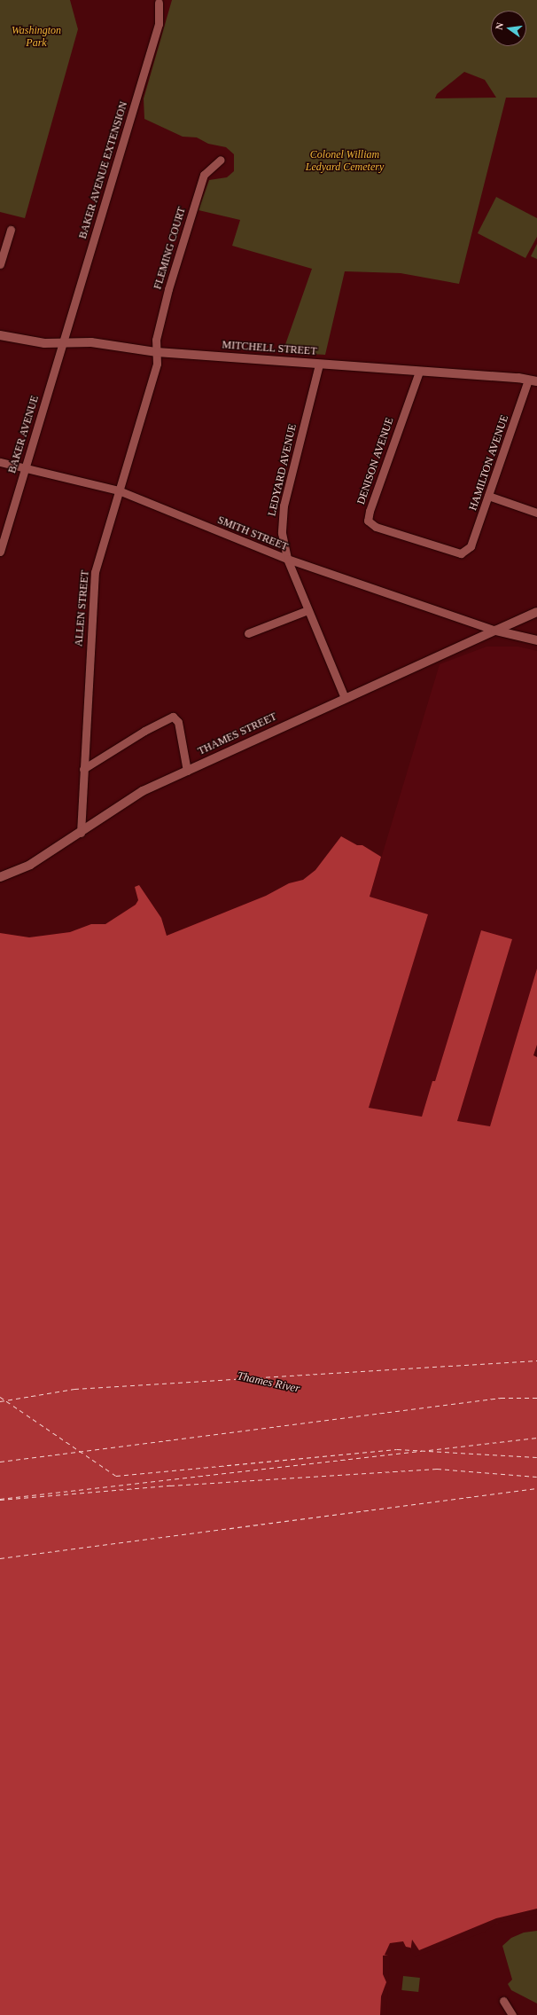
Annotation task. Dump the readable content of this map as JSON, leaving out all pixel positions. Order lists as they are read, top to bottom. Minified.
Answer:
{"streets":{"main road":["MITCHELL STREET","THAMES STREET"],"street":["BAKER AVENUE EXTENSION","FLEMING COURT","BAKER AVENUE","DENISON AVENUE","HAMILTON AVENUE","LEDYARD AVENUE","SMITH STREET","ALLEN STREET"]},"crossings":[["BAKER AVENUE EXTENSION","MITCHELL STREET"],["BAKER AVENUE EXTENSION","BAKER AVENUE"],["FLEMING COURT","MITCHELL STREET"],["FLEMING COURT","ALLEN STREET"],["MITCHELL STREET","BAKER AVENUE"],["MITCHELL STREET","DENISON AVENUE"],["MITCHELL STREET","HAMILTON AVENUE"],["MITCHELL STREET","LEDYARD AVENUE"],["MITCHELL STREET","ALLEN STREET"],["BAKER AVENUE","SMITH STREET"],["DENISON AVENUE","HAMILTON AVENUE"],["LEDYARD AVENUE","SMITH STREET"],["LEDYARD AVENUE","THAMES STREET"],["SMITH STREET","ALLEN STREET"],["SMITH STREET","THAMES STREET"],["ALLEN STREET","THAMES STREET"]],"water":["Thames River"],"parks":["Washington Park","Colonel William Ledyard Cemetery"],"north":"left"}
